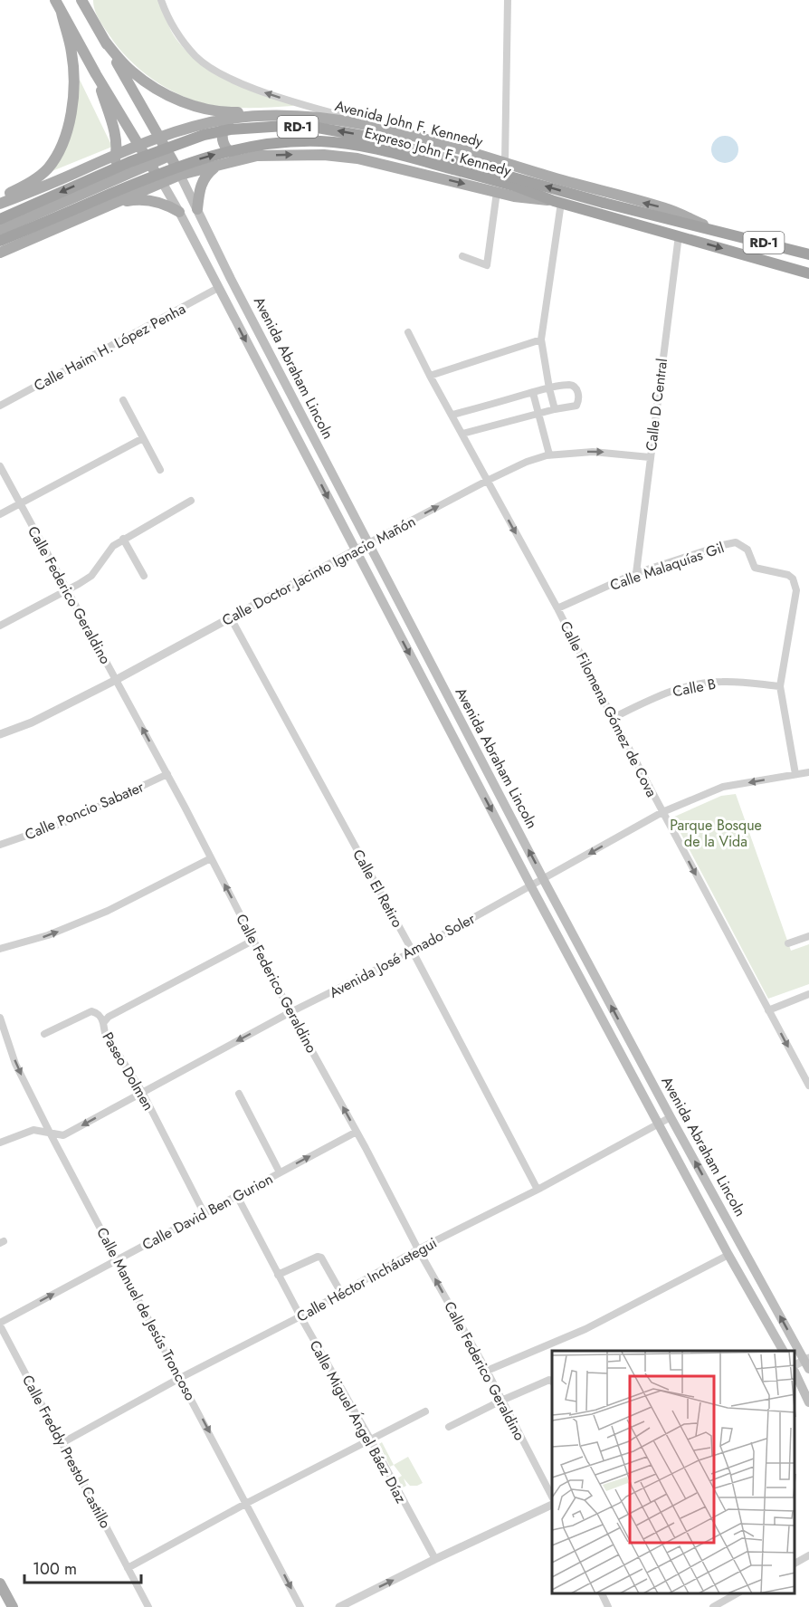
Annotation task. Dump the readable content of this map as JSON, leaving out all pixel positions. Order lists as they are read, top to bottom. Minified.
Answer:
{"streets":{"highway":["RD-1","Expreso John F. Kennedy"],"main road":["Avenida John F. Kennedy","Avenida Abraham Lincoln"],"street":["Calle Haim H. López Penha","Calle D Central","Calle Malaquías Gil","Calle Doctor Jacinto Ignacio Mañón","Calle Federico Geraldino","Calle B","Calle Filomena Gómez de Cova","Calle Poncio Sabater","Calle El Retiro","Avenida José Amado Soler","Paseo Dolmen","Calle David Ben Gurion","Calle Héctor Incháustegui","Calle Manuel de Jesús Troncoso","Calle Miguel Ángel Báez Díaz","Calle Freddy Prestol Castillo"]},"crossings":[["Avenida John F. Kennedy","Expreso John F. Kennedy"],["Avenida John F. Kennedy","Avenida Abraham Lincoln"],["RD-1","Expreso John F. Kennedy"],["RD-1","Avenida Abraham Lincoln"],["Expreso John F. Kennedy","Calle D Central"],["Calle Haim H. López Penha","Avenida Abraham Lincoln"],["Avenida Abraham Lincoln","Calle Doctor Jacinto Ignacio Mañón"],["Avenida Abraham Lincoln","Avenida José Amado Soler"],["Avenida Abraham Lincoln","Calle Héctor Incháustegui"],["Calle D Central","Calle Malaquías Gil"],["Calle D Central","Calle Doctor Jacinto Ignacio Mañón"],["Calle Malaquías Gil","Calle B"],["Calle Malaquías Gil","Calle Filomena Gómez de Cova"],["Calle Malaquías Gil","Avenida José Amado Soler"],["Calle Doctor Jacinto Ignacio Mañón","Calle Federico Geraldino"],["Calle Doctor Jacinto Ignacio Mañón","Calle Filomena Gómez de Cova"],["Calle Doctor Jacinto Ignacio Mañón","Calle El Retiro"],["Calle Federico Geraldino","Calle Poncio Sabater"],["Calle Federico Geraldino","Avenida José Amado Soler"],["Calle Federico Geraldino","Paseo Dolmen"],["Calle Federico Geraldino","Calle David Ben Gurion"],["Calle Federico Geraldino","Calle Héctor Incháustegui"],["Calle B","Calle Filomena Gómez de Cova"],["Calle Filomena Gómez de Cova","Avenida José Amado Soler"],["Calle El Retiro","Avenida José Amado Soler"],["Calle El Retiro","Calle Héctor Incháustegui"],["Avenida José Amado Soler","Paseo Dolmen"],["Avenida José Amado Soler","Calle Manuel de Jesús Troncoso"],["Paseo Dolmen","Calle David Ben Gurion"],["Calle David Ben Gurion","Calle Manuel de Jesús Troncoso"],["Calle David Ben Gurion","Calle Miguel Ángel Báez Díaz"],["Calle David Ben Gurion","Calle Freddy Prestol Castillo"],["Calle Héctor Incháustegui","Calle Manuel de Jesús Troncoso"],["Calle Héctor Incháustegui","Calle Miguel Ángel Báez Díaz"],["Calle Héctor Incháustegui","Calle Freddy Prestol Castillo"]],"one_way":["Calle Federico Geraldino","Calle Filomena Gómez de Cova","Avenida José Amado Soler","Calle David Ben Gurion","Calle Manuel de Jesús Troncoso"],"parks":["Parque Bosque de la Vida"],"scale_bar":"100 m"}
